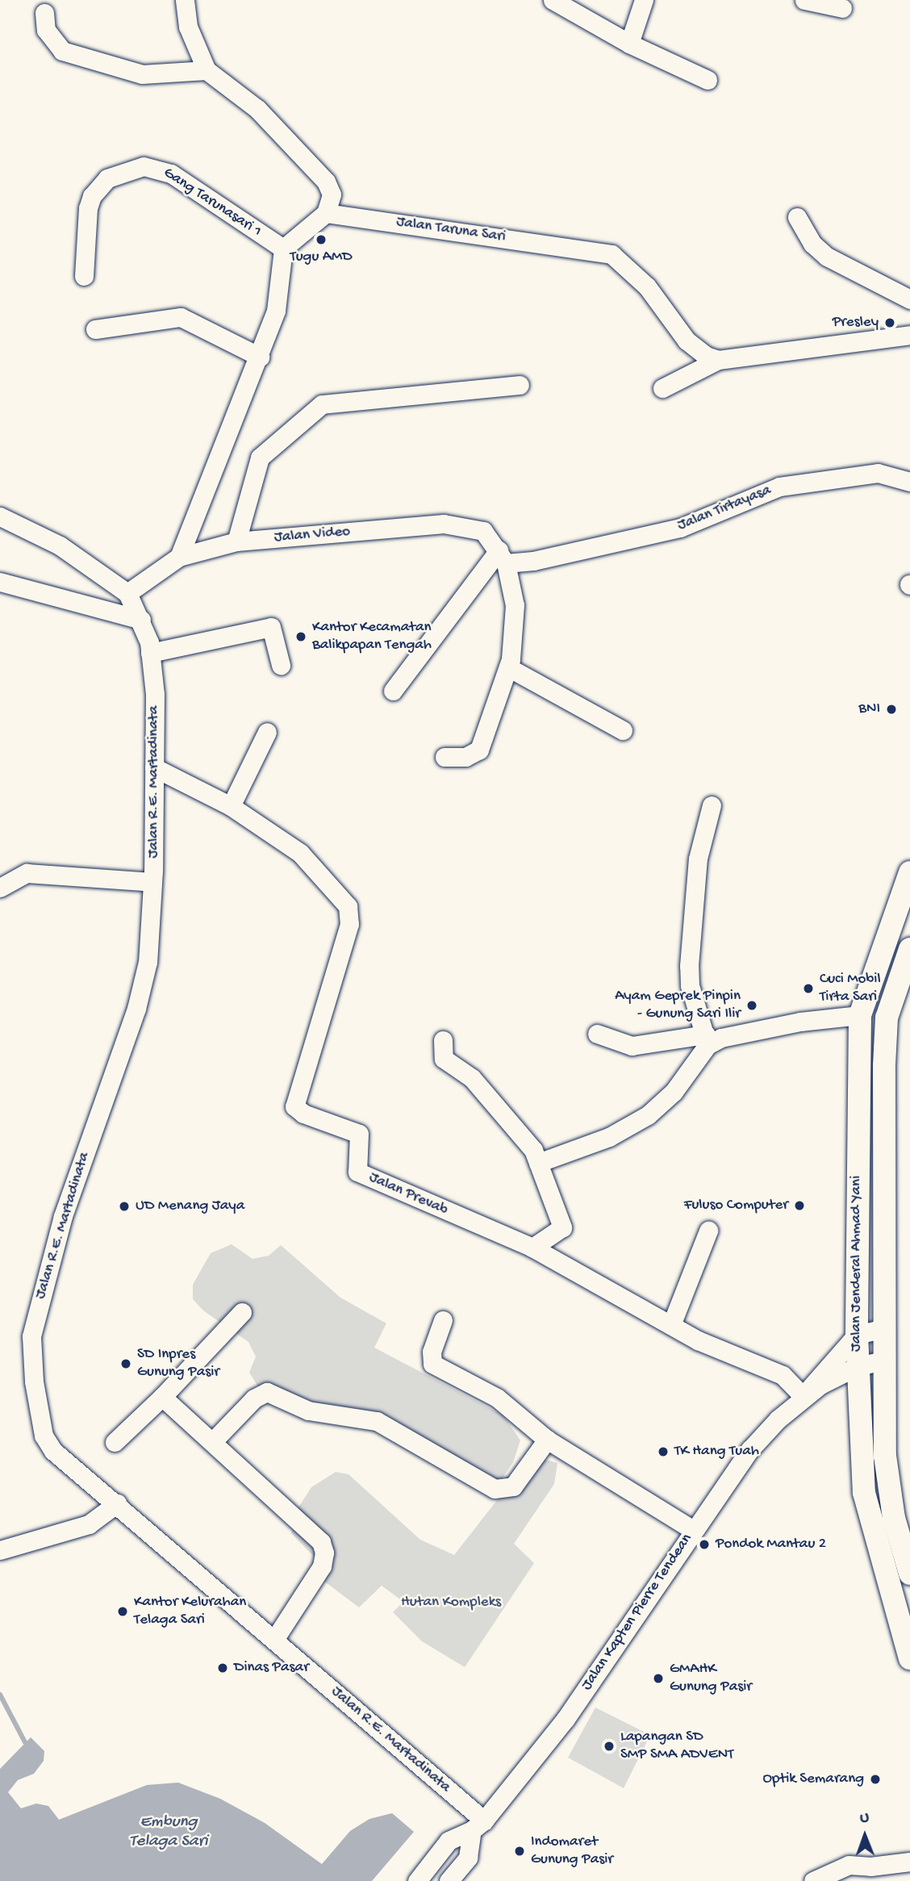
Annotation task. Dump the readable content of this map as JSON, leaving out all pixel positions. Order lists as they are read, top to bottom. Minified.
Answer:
{"streets":{"main road":["Jalan Jenderal Ahmad Yani"],"street":["Gang Tarunasari 1","Jalan Taruna Sari","Jalan Tirtayasa","Jalan Video","Jalan R.E. Martadinata","Jalan Prevab","Jalan Kapten Pierre Tendean"]},"crossings":[["Jalan Tirtayasa","Jalan Video"],["Jalan Video","Jalan R.E. Martadinata"],["Jalan R.E. Martadinata","Jalan Prevab"],["Jalan R.E. Martadinata","Jalan Kapten Pierre Tendean"],["Jalan Prevab","Jalan Kapten Pierre Tendean"],["Jalan Jenderal Ahmad Yani","Jalan Kapten Pierre Tendean"]],"water":["Embung Telaga Sari"],"parks":["Hutan Kompleks"],"places":["Tugu AMD","Presley","Kantor Kecamatan Balikpapan Tengah","BNI","Cuci Mobil Tirta Sari","Ayam Geprek Pinpin - Gunung Sari Ilir","Fuluso Computer","UD Menang Jaya","SD Inpres Gunung Pasir","TK Hang Tuah","Pondok Mantau 2","Kantor Kelurahan Telaga Sari","Dinas Pasar","GMAHK Gunung Pasir","Lapangan SD SMP SMA ADVENT","Optik Semarang","Indomaret Gunung Pasir"],"north":"top"}
